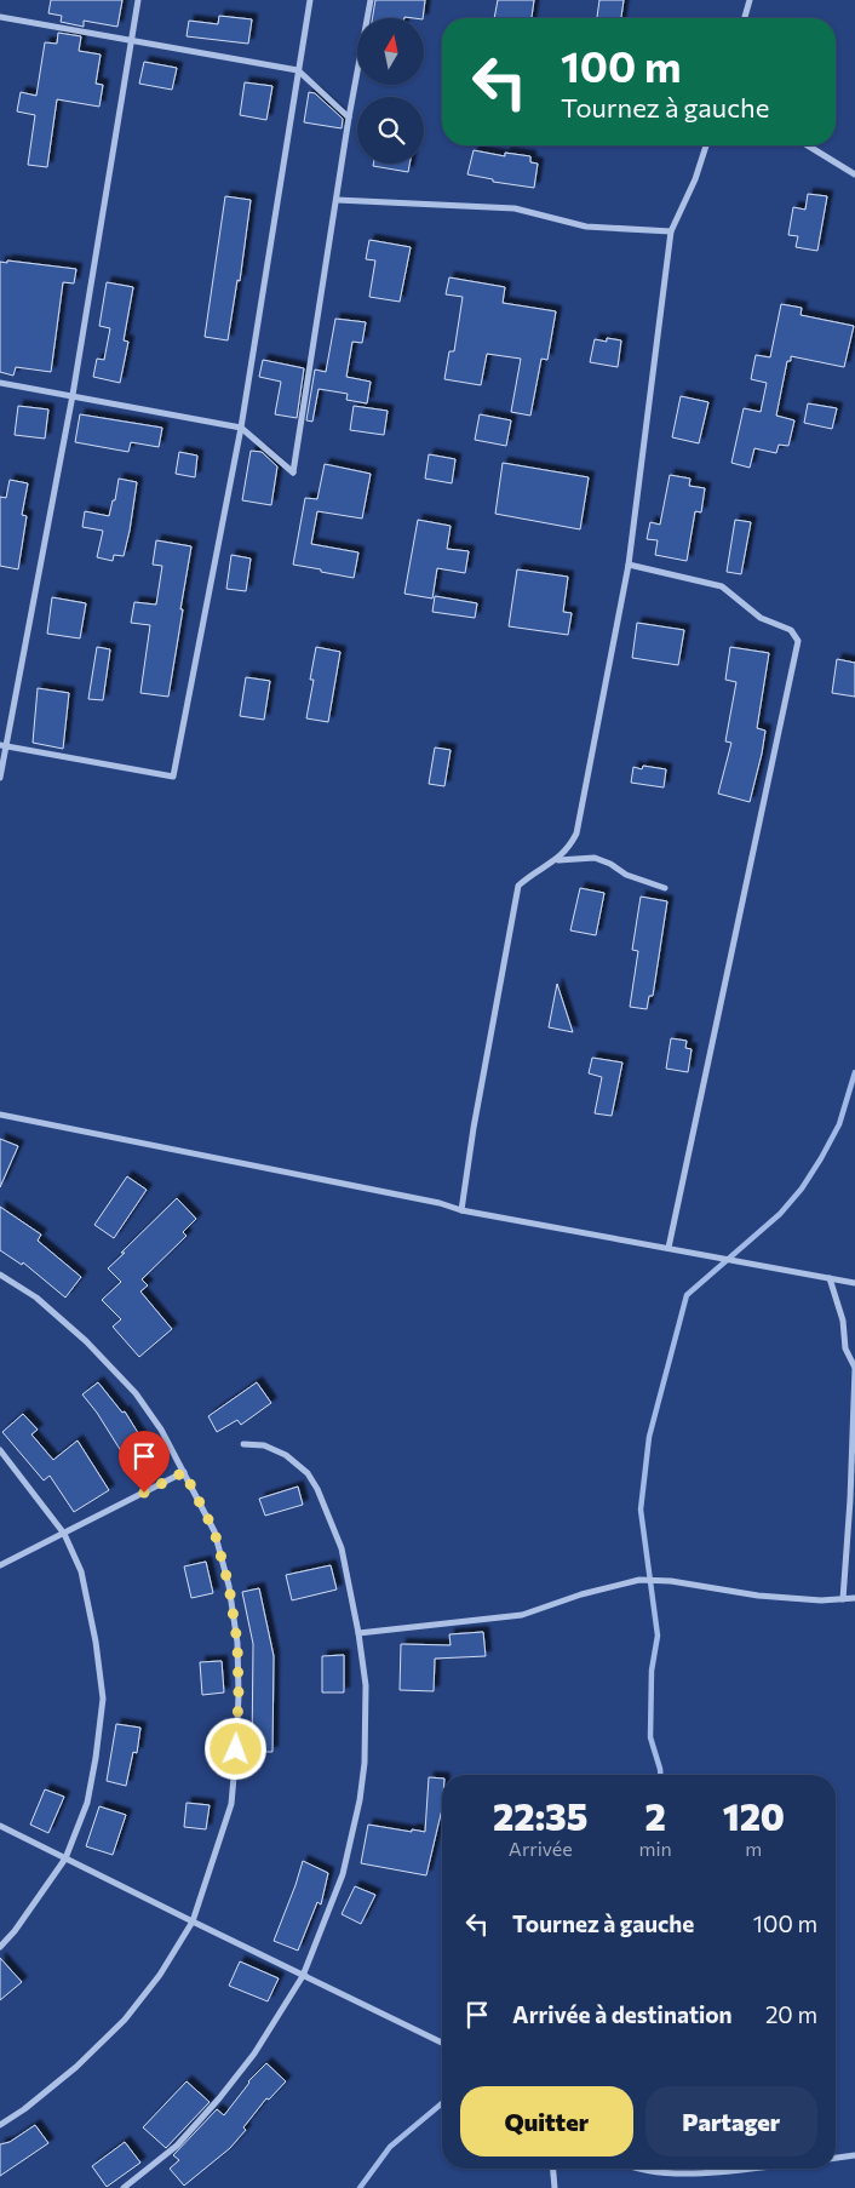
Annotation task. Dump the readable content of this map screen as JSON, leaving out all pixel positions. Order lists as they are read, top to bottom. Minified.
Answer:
{"north":"top","page":{"turn":["100 m","Tournez à gauche"],"eta":["22:35","Arrivée","2","min","120","m"],"list":[{"name":"Tournez à gauche","value":"100 m"},{"name":"Arrivée à destination","value":"20 m"}],"buttons":["Quitter","Partager"]}}
